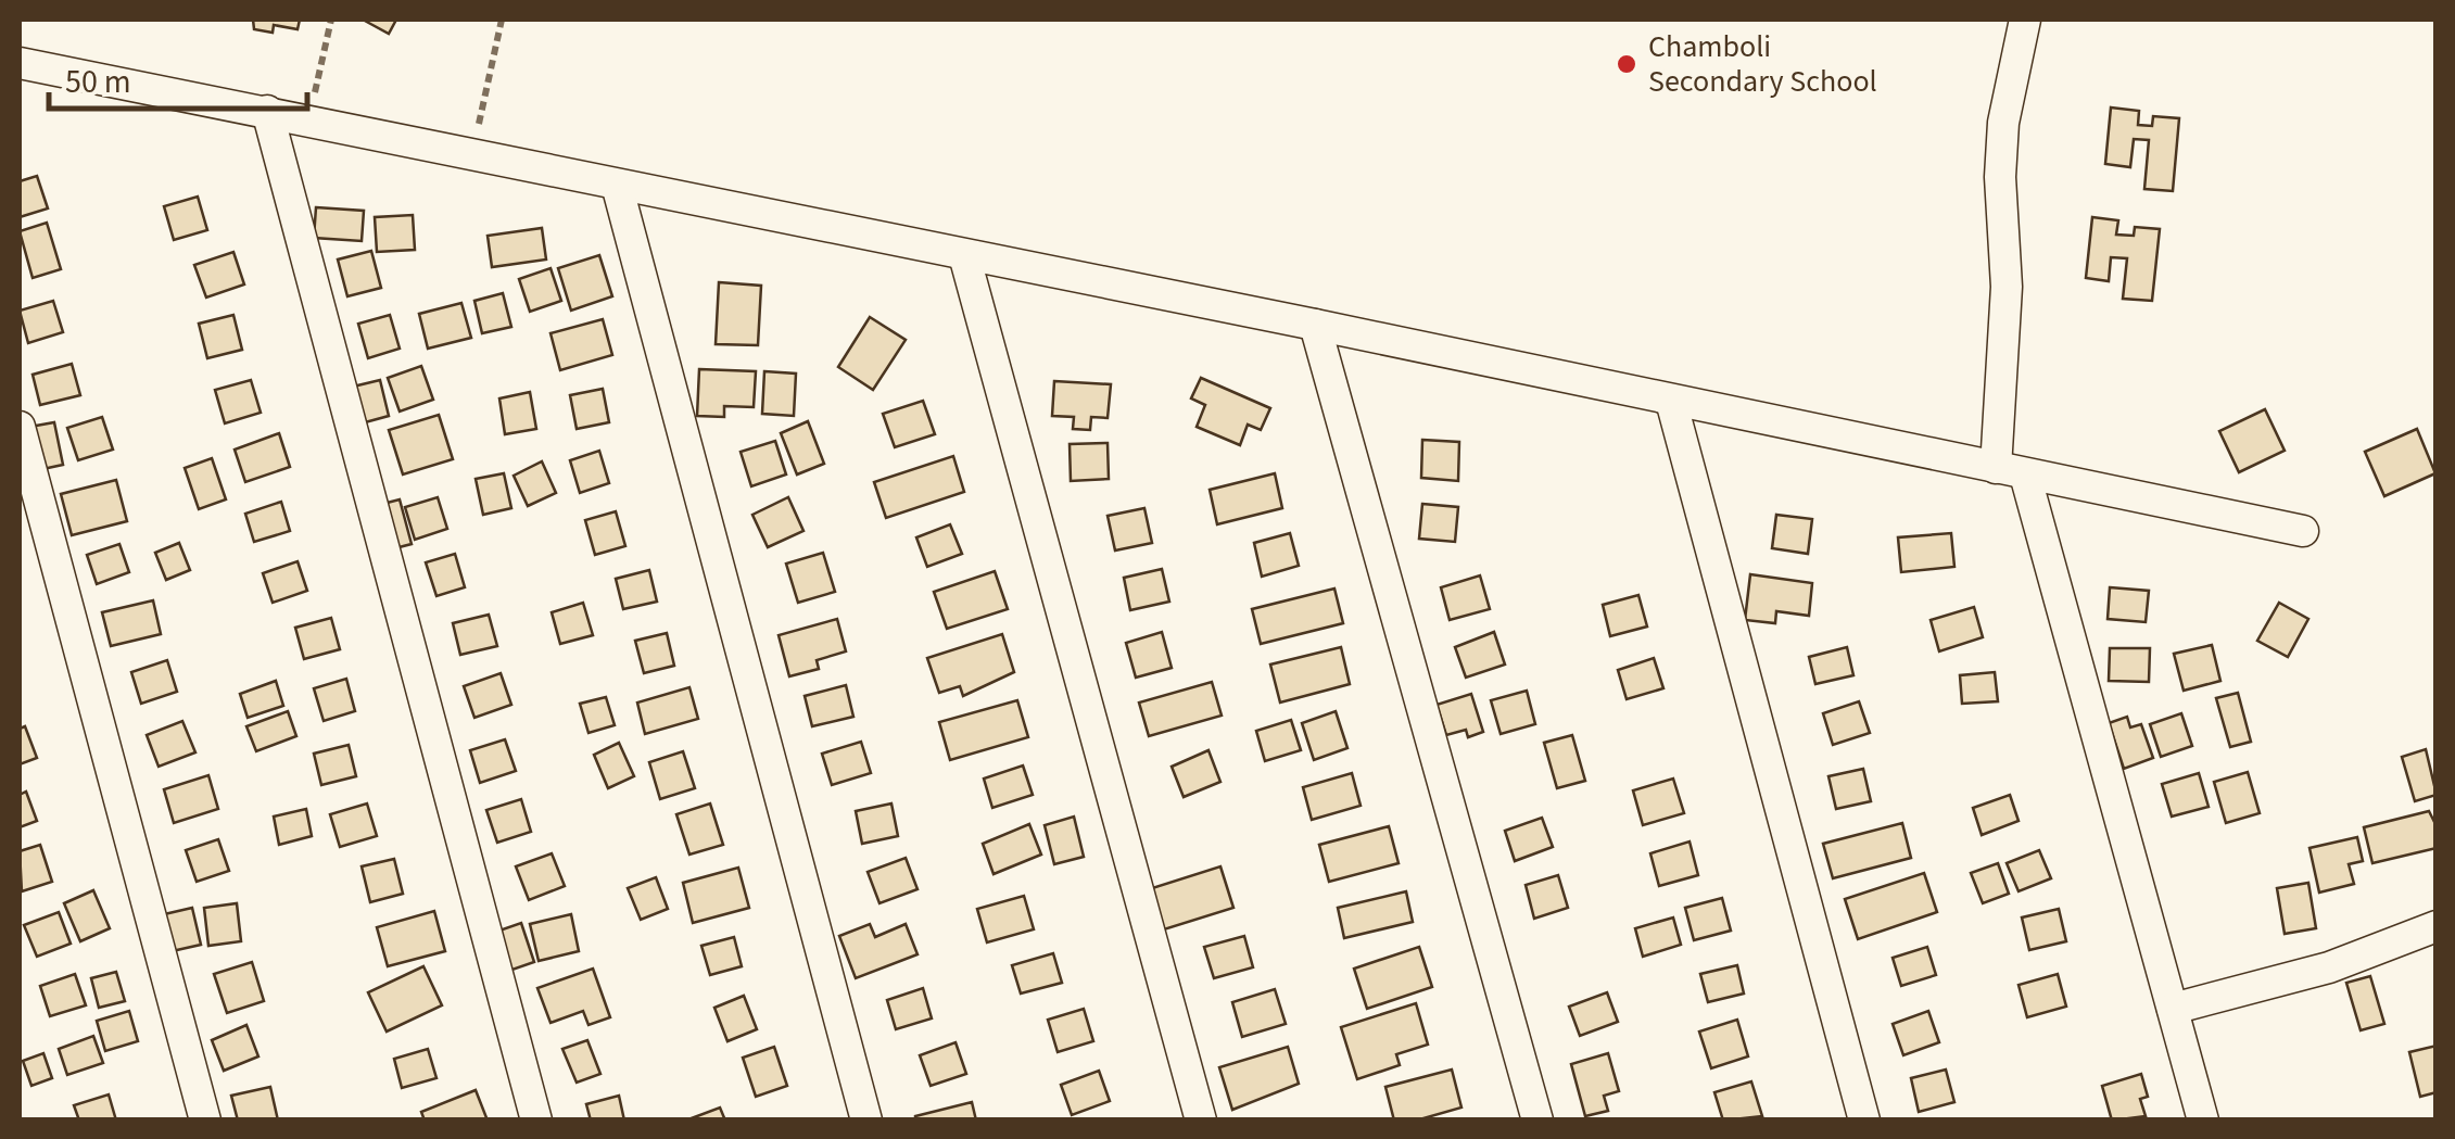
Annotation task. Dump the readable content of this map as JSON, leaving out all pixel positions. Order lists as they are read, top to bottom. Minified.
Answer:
{"places":["Chamboli Secondary School"],"scale_bar":"50 m"}
